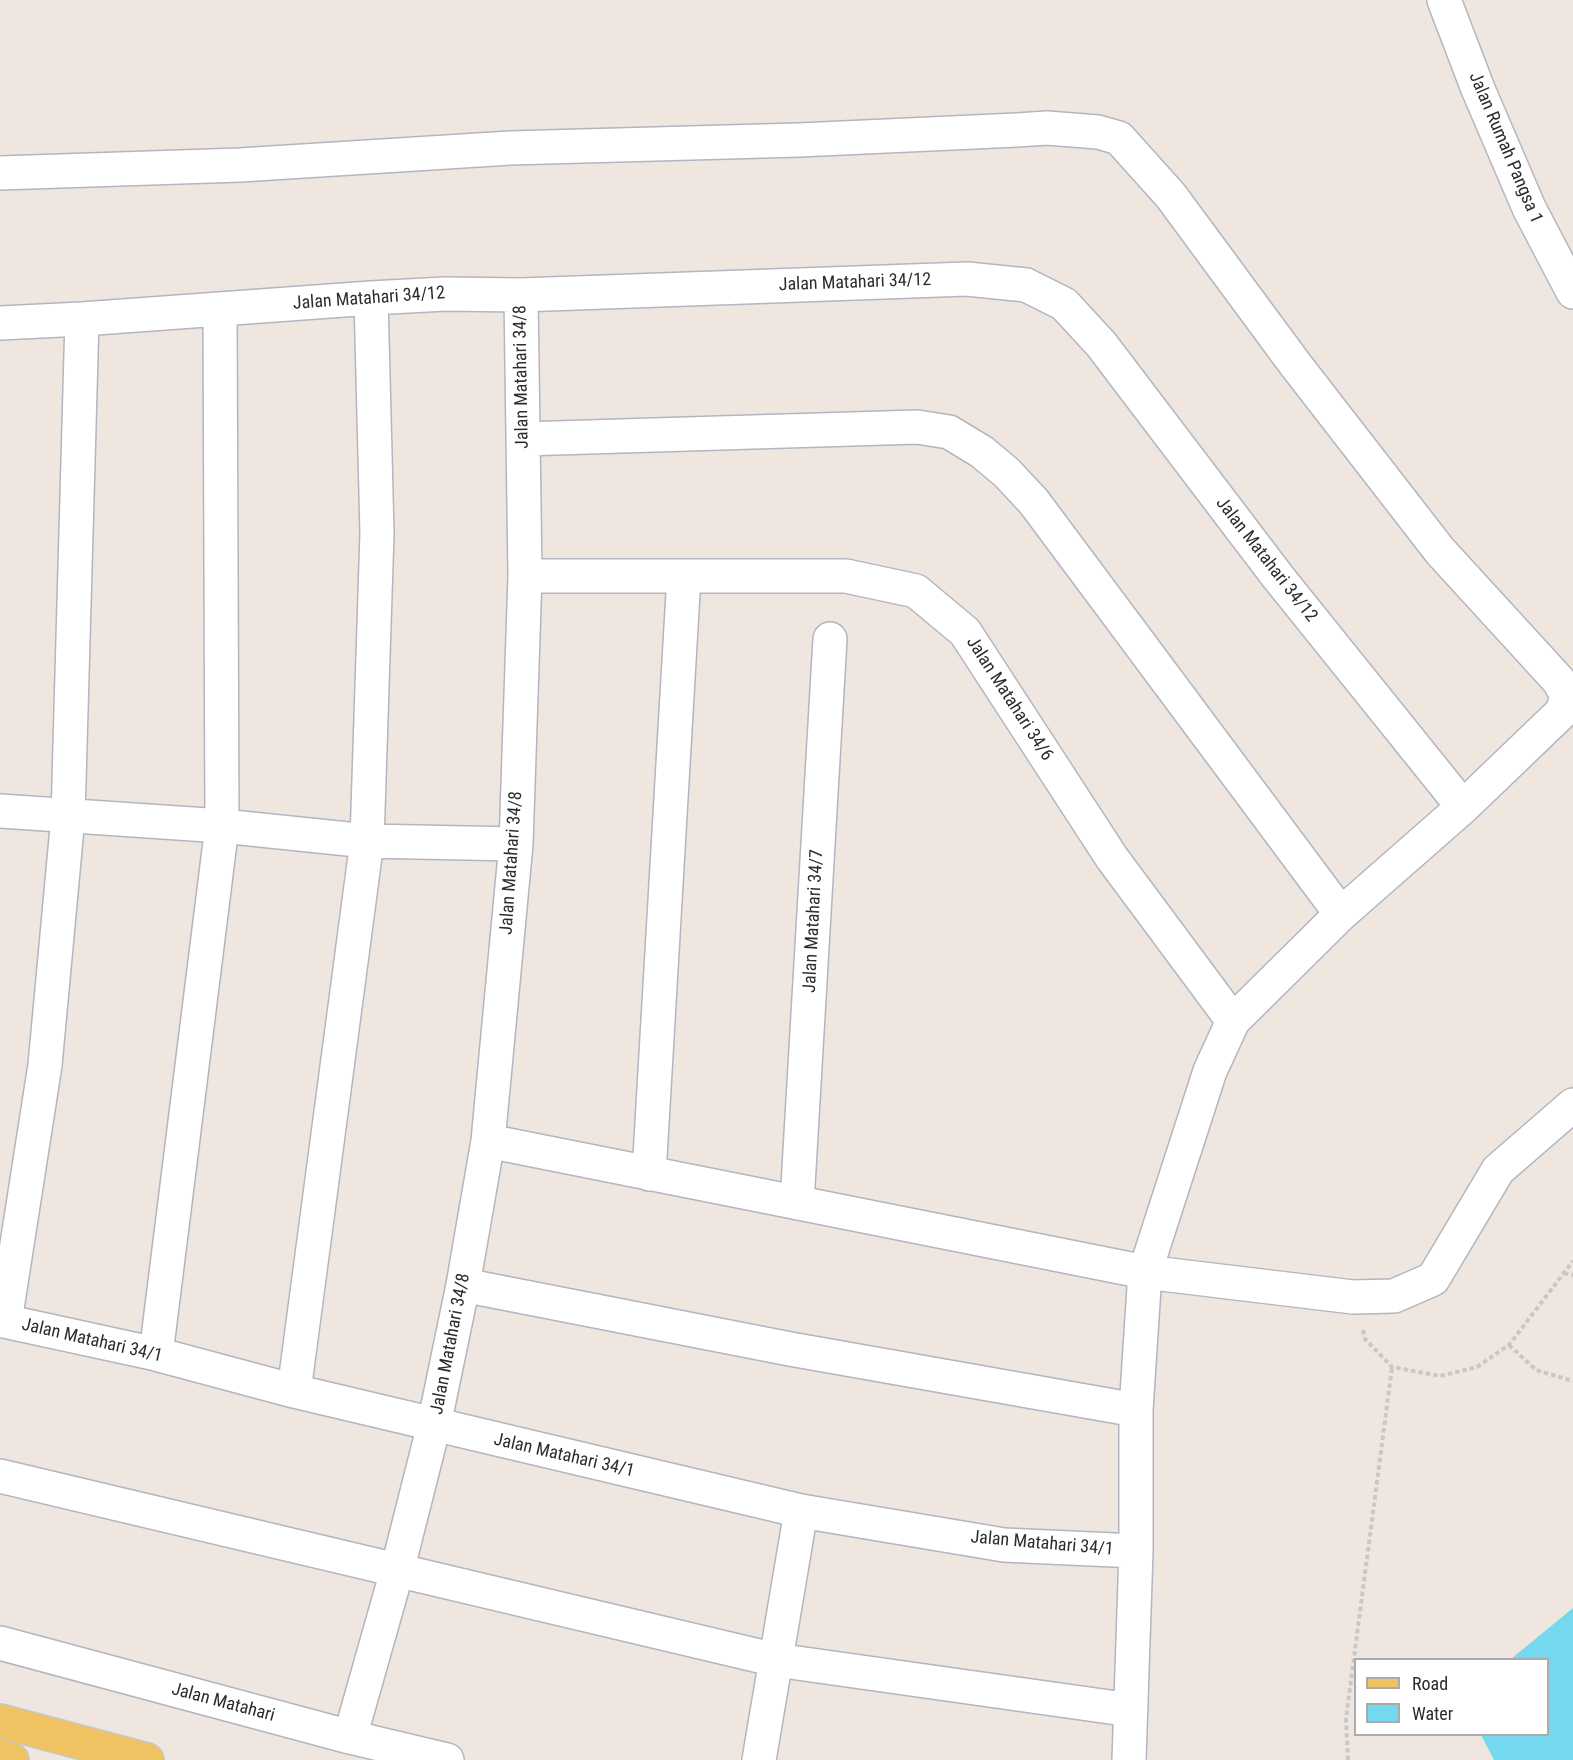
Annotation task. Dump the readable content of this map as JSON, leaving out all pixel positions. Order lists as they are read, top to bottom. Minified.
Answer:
{"streets":{"street":["Jalan Rumah Pangsa 1","Jalan Matahari 34/12","Jalan Matahari 34/8","Jalan Matahari 34/6","Jalan Matahari 34/7","Jalan Matahari 34/1","Jalan Matahari"]},"crossings":[["Jalan Matahari 34/12","Jalan Matahari 34/8"],["Jalan Matahari 34/8","Jalan Matahari 34/6"],["Jalan Matahari 34/8","Jalan Matahari 34/1"],["Jalan Matahari 34/8","Jalan Matahari"]],"legend":["Road","Water"]}
